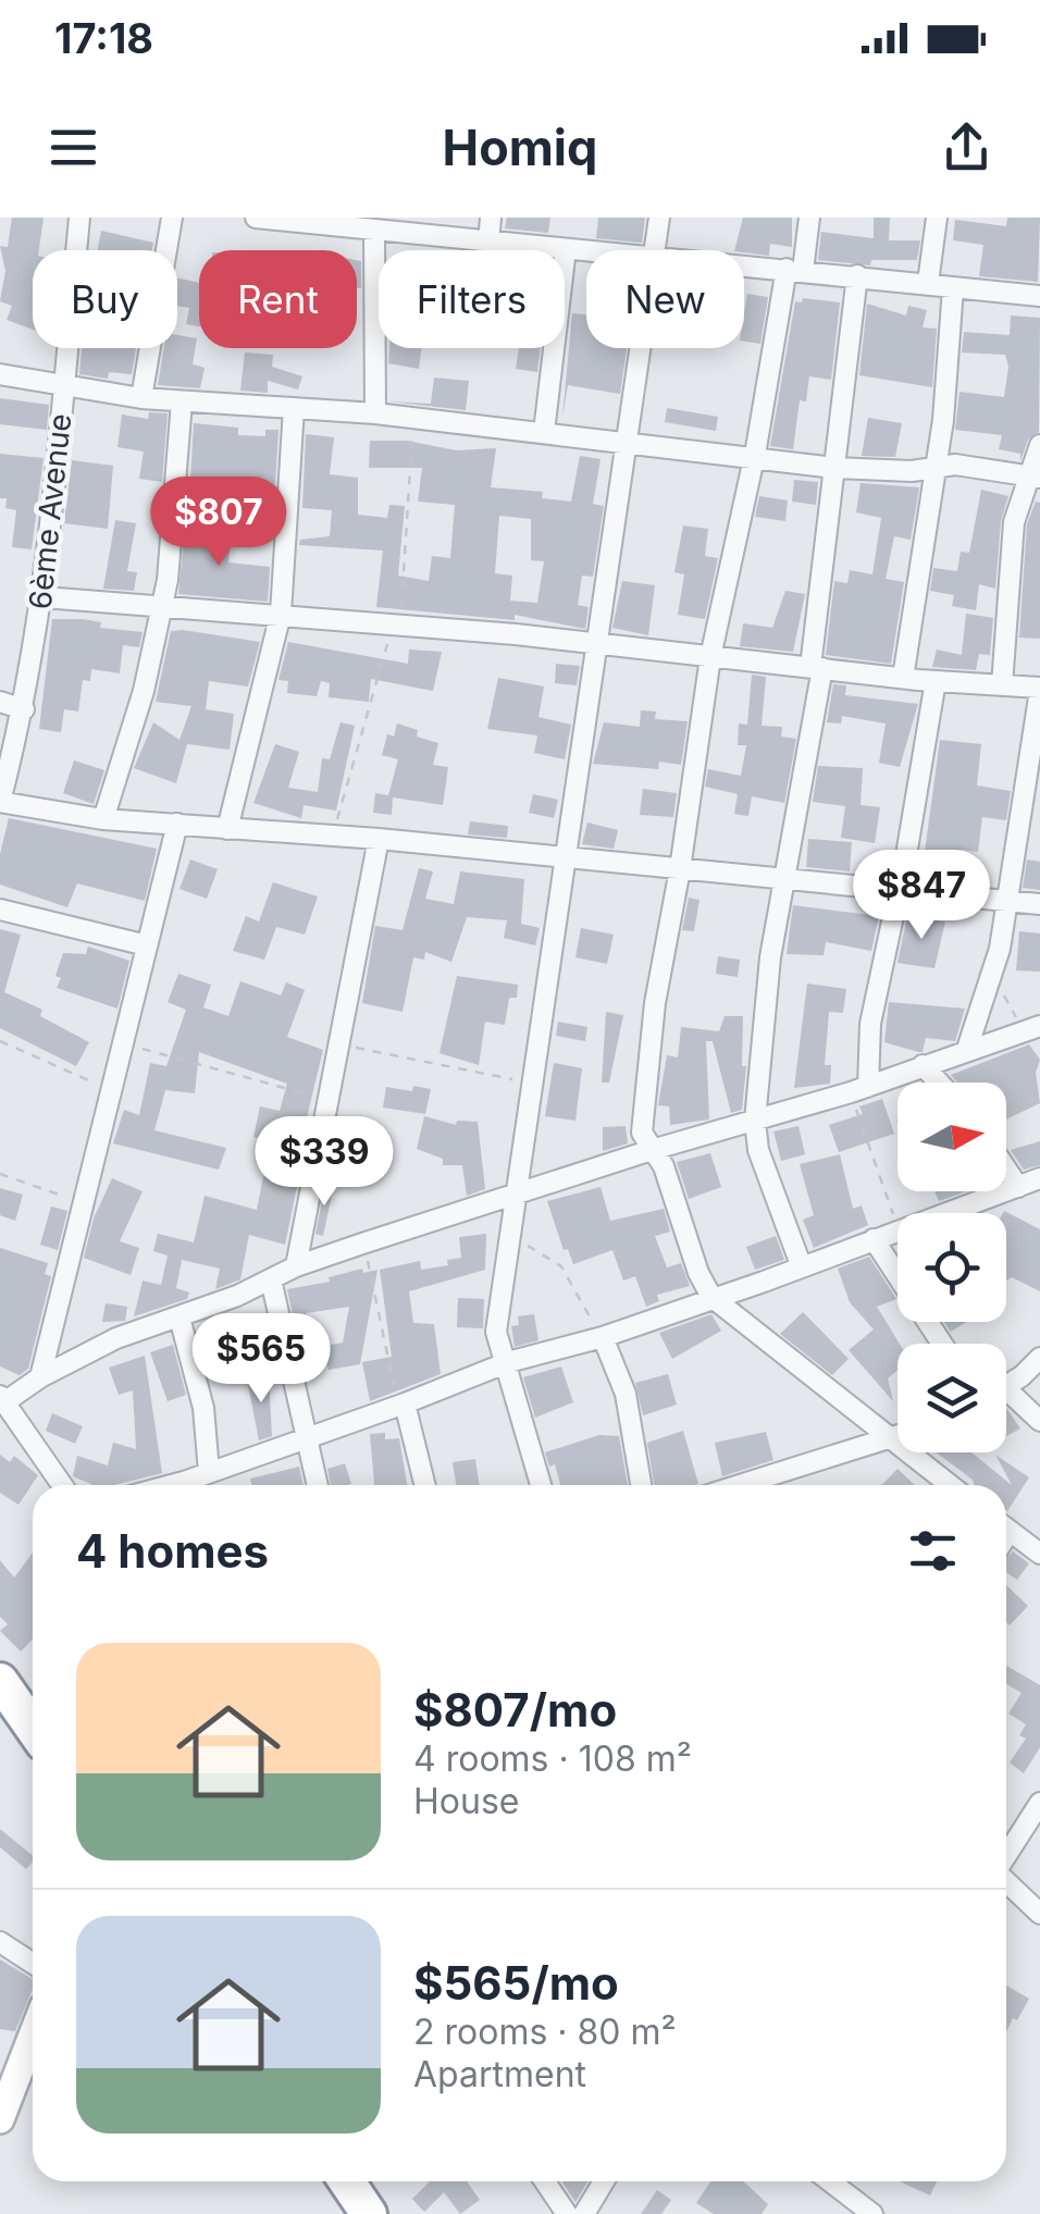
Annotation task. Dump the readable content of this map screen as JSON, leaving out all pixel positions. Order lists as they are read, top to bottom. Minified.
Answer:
{"streets":{"street":["6ème Avenue"]},"north":"right","page":{"status":"17:18","header":"Homiq","chip":["Buy","Rent","Filters","New"],"price":["$807","$847","$339","$565"],"heading":"4 homes","list":[{"name":"$807/mo","note":"4 rooms · 108 m² · House"},{"name":"$565/mo","note":"2 rooms · 80 m² · Apartment"}]}}
